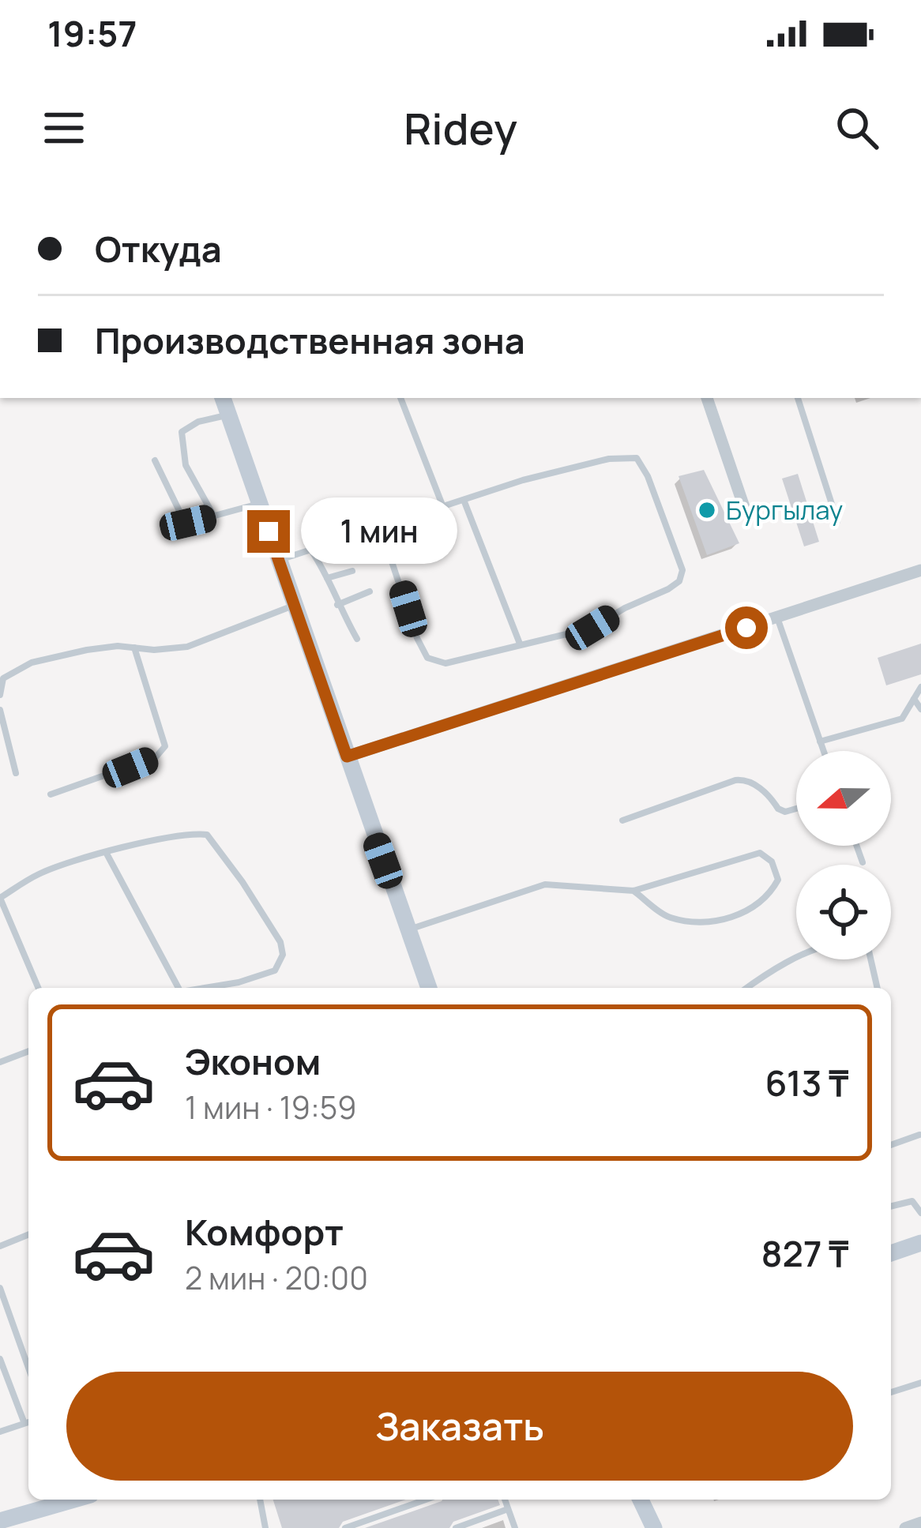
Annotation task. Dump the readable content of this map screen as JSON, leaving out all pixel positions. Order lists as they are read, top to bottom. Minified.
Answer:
{"places":["Бургылау"],"north":"left","page":{"status":"19:57","header":"Ridey","banner":["Откуда","Производственная зона"],"bubble":"1 мин","list":[{"name":"Эконом","note":"1 мин · 19:59","value":"613 ₸"},{"name":"Комфорт","note":"2 мин · 20:00","value":"827 ₸"}],"buttons":"Заказать"}}
